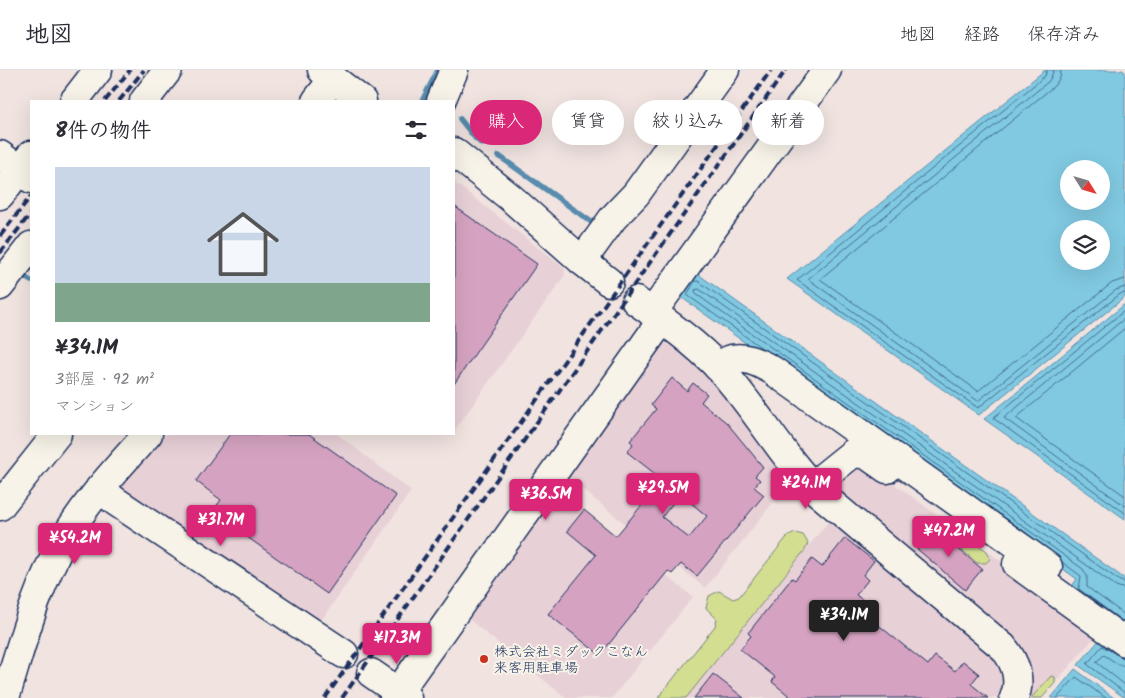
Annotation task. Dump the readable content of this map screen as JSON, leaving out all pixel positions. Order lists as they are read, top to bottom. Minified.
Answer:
{"places":["株式会社ミダックこなん 来客用駐車場"],"north":"bottom right","page":{"header":"地図","nav":["地図","経路","保存済み"],"chip":["購入","賃貸","絞り込み","新着"],"heading":"8件の物件","list":[{"name":"¥34.1M","note":"3部屋 · 92 m² · マンション"}],"price":["¥24.1M","¥29.5M","¥36.5M","¥31.7M","¥47.2M","¥54.2M","¥34.1M","¥17.3M"]}}
